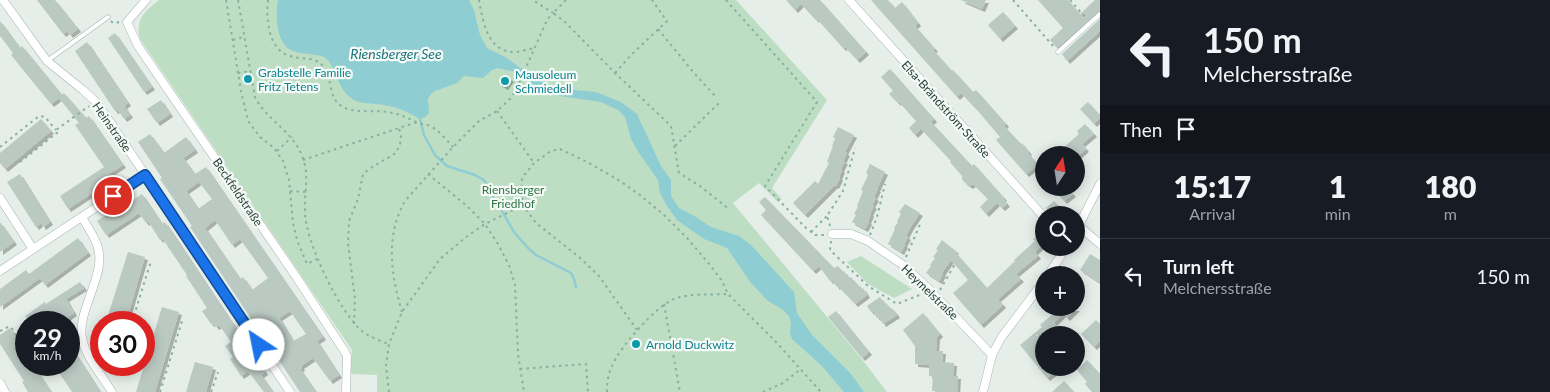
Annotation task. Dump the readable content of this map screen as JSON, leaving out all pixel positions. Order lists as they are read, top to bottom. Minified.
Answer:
{"streets":{"street":["Elsa-Brändström-Straße","Heinstraße","Beckfeldstraße","Heymelstraße"]},"water":["Riensberger See"],"parks":["Riensberger Friedhof"],"places":["Grabstelle Familie Fritz Tetens","Mausoleum Schmiedell","Arnold Duckwitz"],"north":"top","page":{"turn":["150 m","Melchersstraße"],"then":"Then","map_buttons":["+","−"],"eta":["15:17","Arrival","1","min","180","m"],"list":[{"name":"Turn left","note":"Melchersstraße","value":"150 m"}],"speed":"29 km/h","limit":"30"}}
